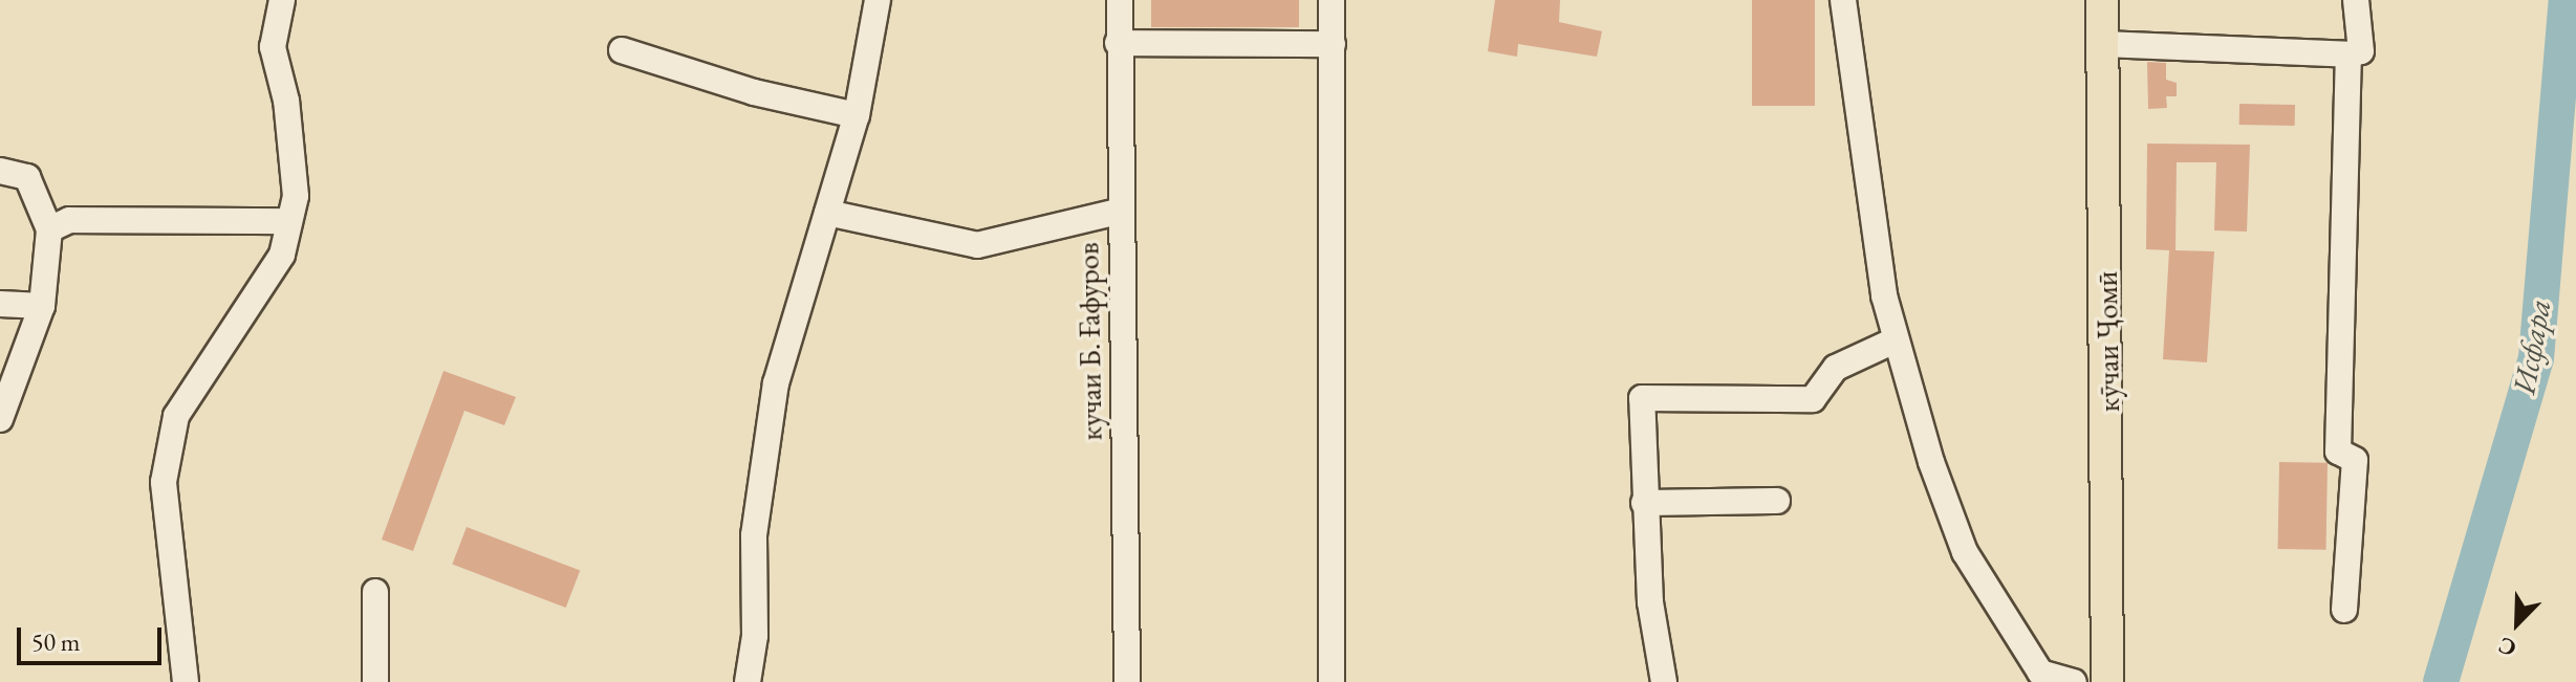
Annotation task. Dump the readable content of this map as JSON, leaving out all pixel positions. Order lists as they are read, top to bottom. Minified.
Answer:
{"streets":{"main road":["кӯчаи Ҷомӣ"],"street":["кучаи Б. Ғафуров"]},"water":["Исфара"],"scale_bar":"50 m","north":"bottom left"}
